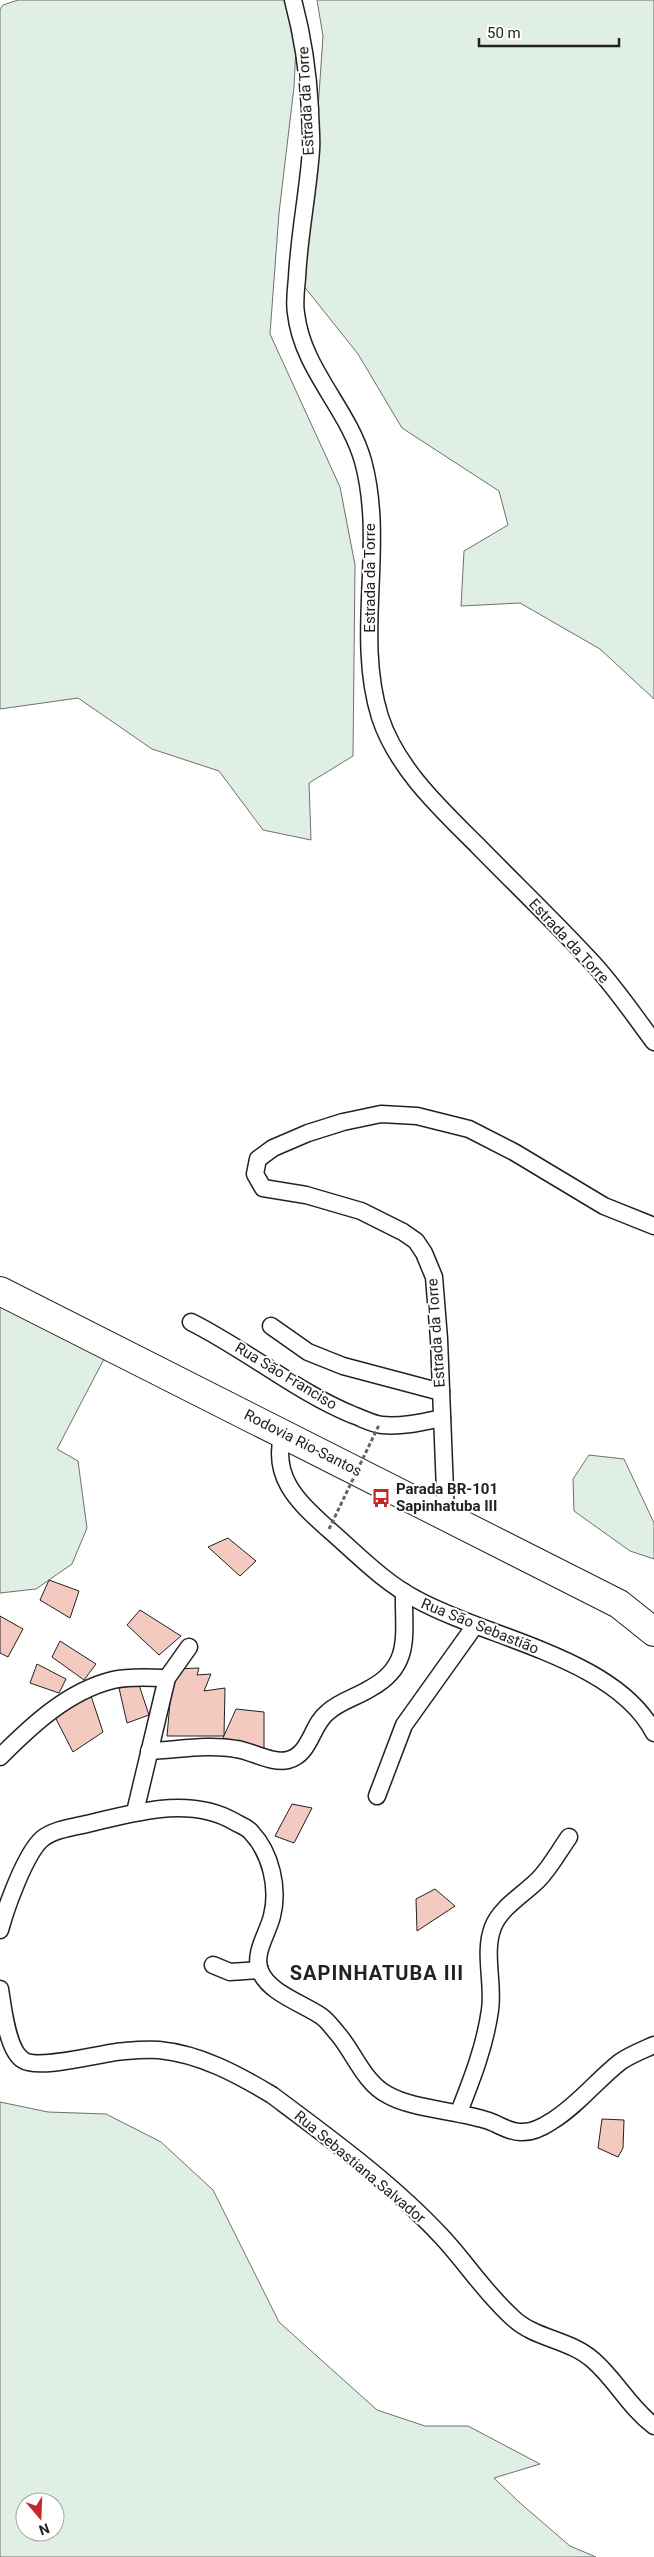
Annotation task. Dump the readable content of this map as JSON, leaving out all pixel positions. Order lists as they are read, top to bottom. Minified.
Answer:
{"streets":{"highway":["Rodovia Rio-Santos"],"street":["Estrada da Torre","Rua São Franciso","Rua São Sebastião","Rua Sebastiana Salvador"]},"crossings":[["Estrada da Torre","Rua São Franciso"],["Estrada da Torre","Rodovia Rio-Santos"],["Rodovia Rio-Santos","Rua São Sebastião"]],"districts":["SAPINHATUBA III"],"places":{"bus stop":["Parada BR-101 Sapinhatuba III"]},"scale_bar":"50 m","north":"bottom"}
